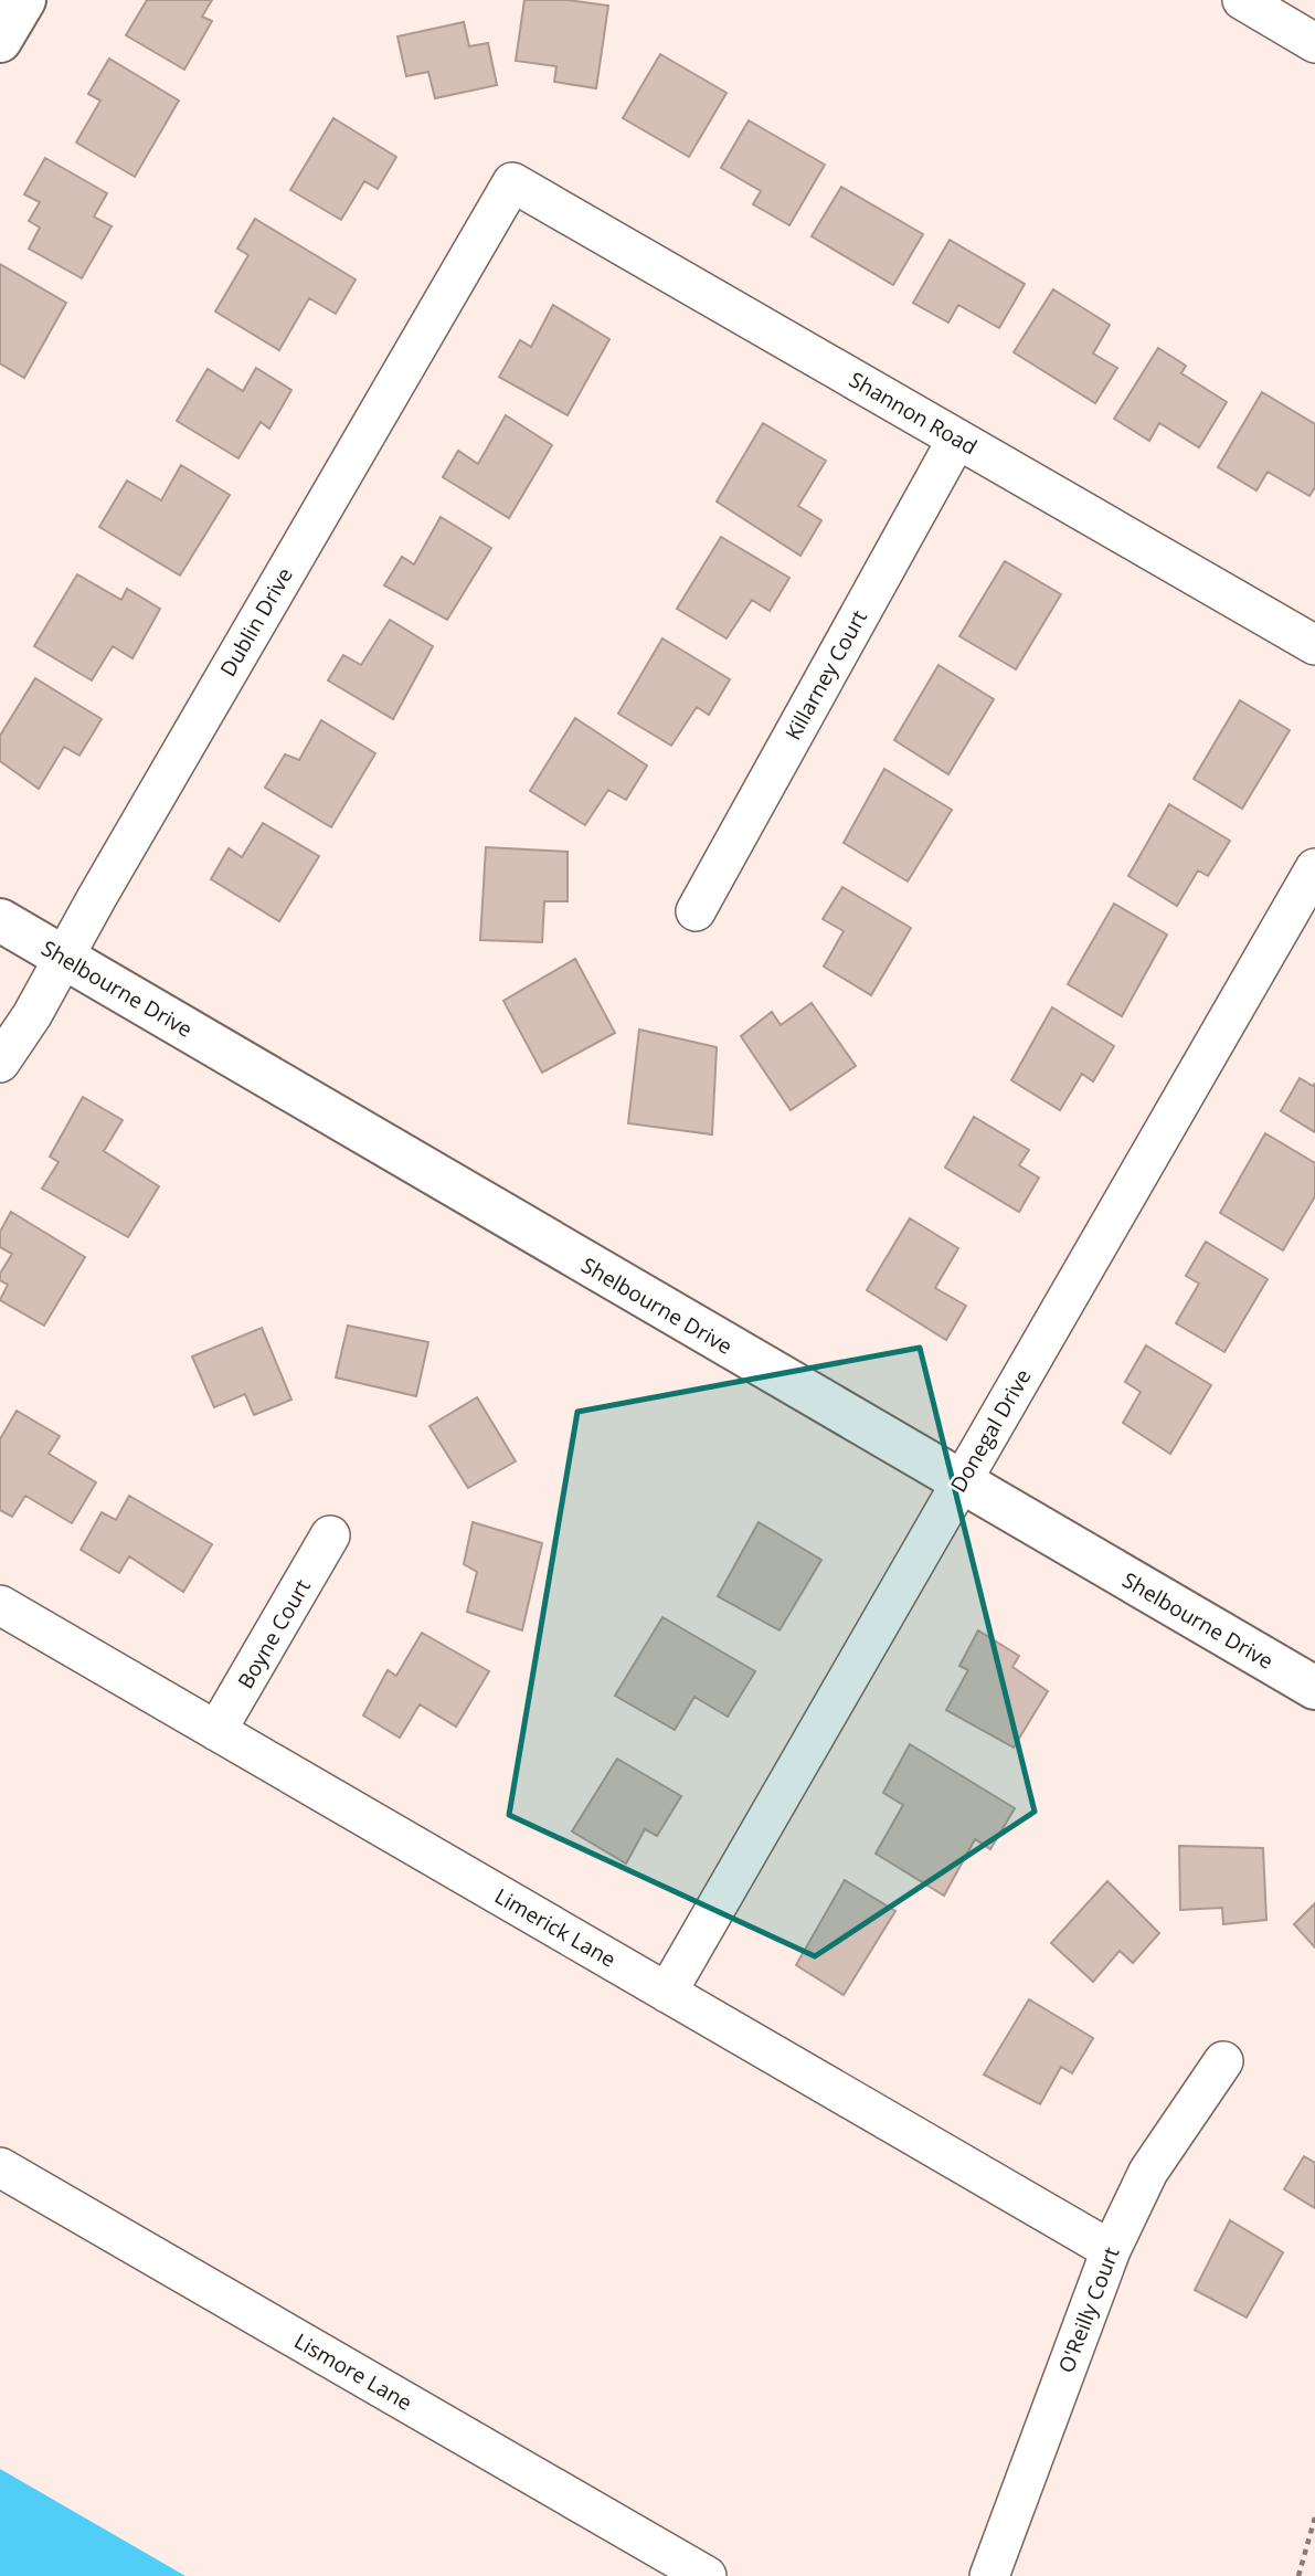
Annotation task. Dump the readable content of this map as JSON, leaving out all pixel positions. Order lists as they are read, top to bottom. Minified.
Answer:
{"streets":{"main road":["Shelbourne Drive"],"street":["Shannon Road","Dublin Drive","Killarney Court","Donegal Drive","Boyne Court","Limerick Lane","O'Reilly Court","Lismore Lane"]},"crossings":[["Shannon Road","Dublin Drive"],["Shannon Road","Killarney Court"],["Dublin Drive","Shelbourne Drive"],["Shelbourne Drive","Donegal Drive"],["Donegal Drive","Limerick Lane"],["Boyne Court","Limerick Lane"],["Limerick Lane","O'Reilly Court"]]}
